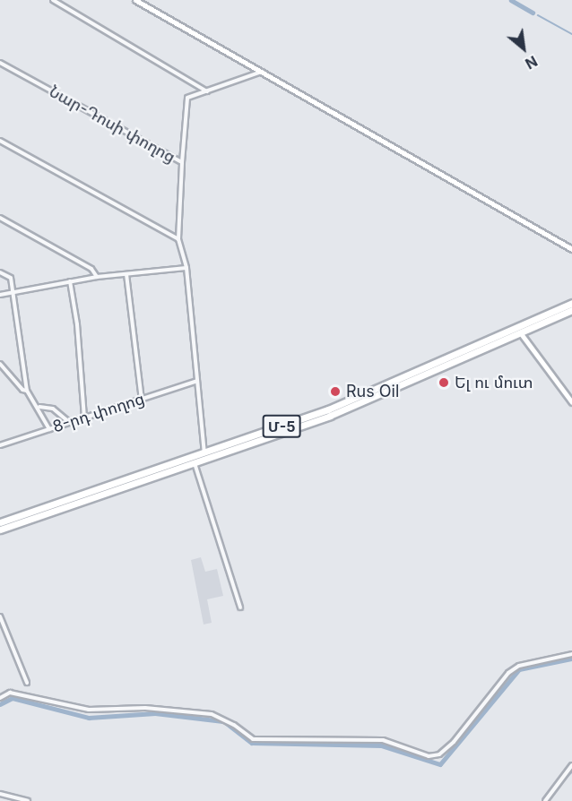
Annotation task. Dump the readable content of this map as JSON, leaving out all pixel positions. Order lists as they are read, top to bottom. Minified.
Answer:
{"streets":{"highway":["Մ-5"],"street":["Նար-Դոսի փողոց","8-րդ փողոց"]},"places":["Ել ու մուտ","Rus Oil"],"north":"bottom right"}
